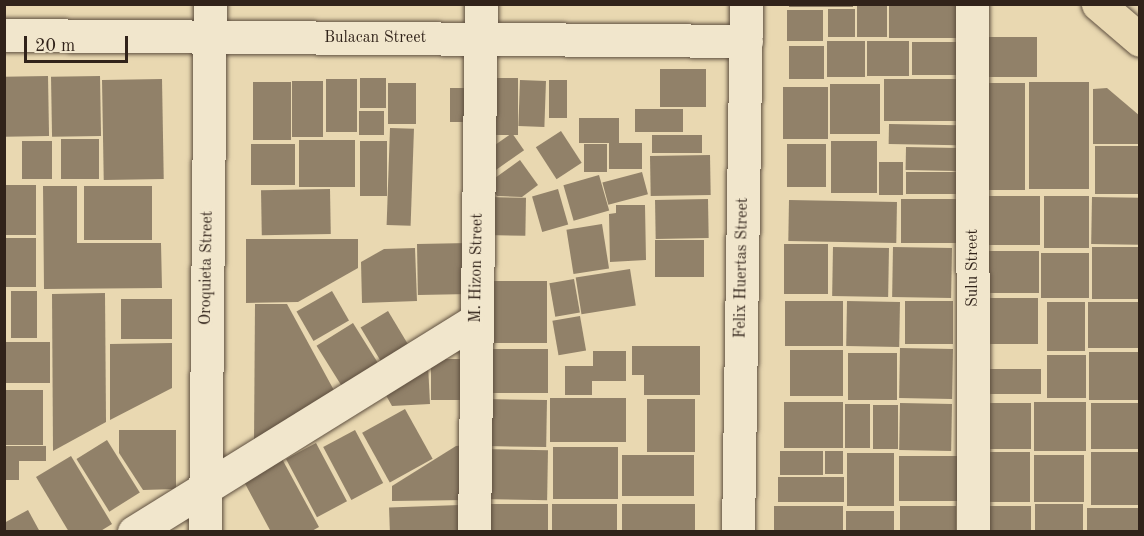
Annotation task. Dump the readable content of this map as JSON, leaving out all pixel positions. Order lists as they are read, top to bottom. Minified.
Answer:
{"streets":{"street":["Bulacan Street","Oroquieta Street","M. Hizon Street","Felix Huertas Street","Sulu Street"]},"crossings":[["Bulacan Street","Oroquieta Street"],["Bulacan Street","M. Hizon Street"],["Bulacan Street","Felix Huertas Street"]],"scale_bar":"20 m"}
